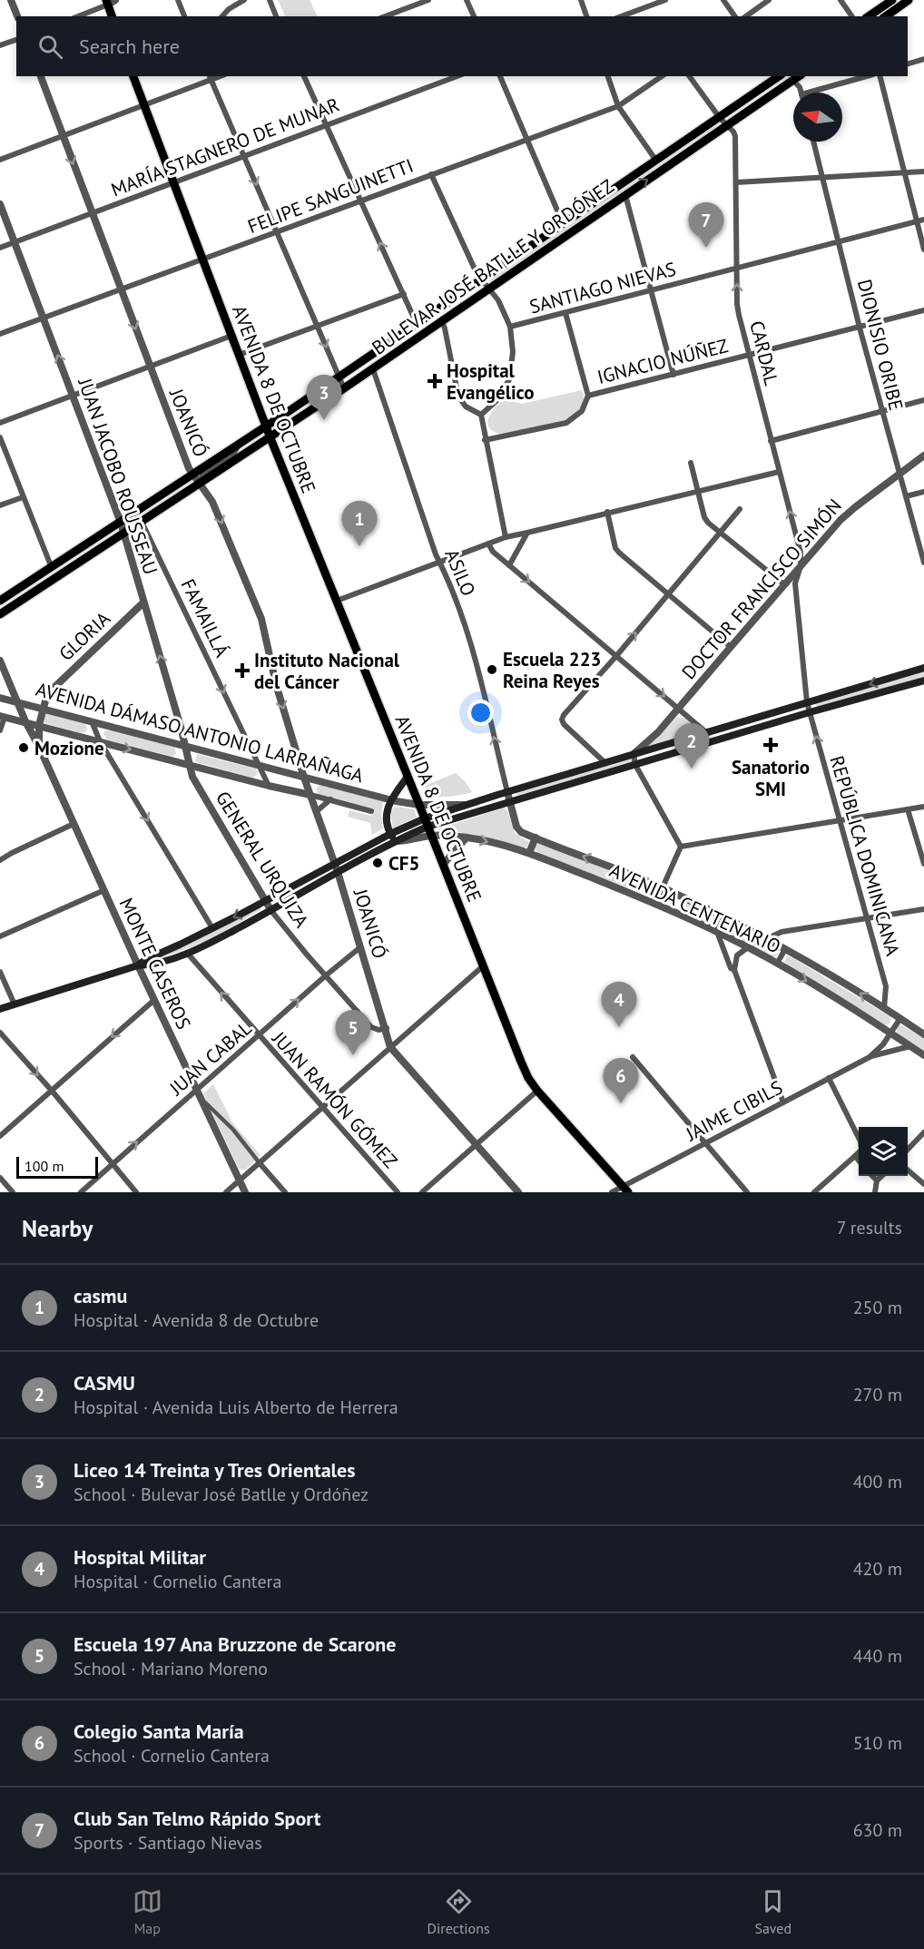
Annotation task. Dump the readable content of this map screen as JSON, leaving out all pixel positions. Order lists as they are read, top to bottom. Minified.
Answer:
{"streets":{"main road":["BULEVAR JOSÉ BATLLE Y ORDÓÑEZ","AVENIDA 8 DE OCTUBRE"],"street":["MARÍA STAGNERO DE MUNAR","FELIPE SANGUINETTI","SANTIAGO NIEVAS","DIONISIO ORIBE","CARDAL","IGNACIO NÚÑEZ","JOANICÓ","JUAN JACOBO ROUSSEAU","ASILO","DOCTOR FRANCISCO SIMÓN","FAMAILLÁ","GLORIA","AVENIDA DÁMASO ANTONIO LARRAÑAGA","REPÚBLICA DOMINICANA","GENERAL URQUIZA","AVENIDA CENTENARIO","MONTE CASEROS","JUAN CABAL","JUAN RAMÓN GÓMEZ","JAIME CIBILS"]},"crossings":[["MARÍA STAGNERO DE MUNAR","AVENIDA 8 DE OCTUBRE"],["MARÍA STAGNERO DE MUNAR","JOANICÓ"],["MARÍA STAGNERO DE MUNAR","JUAN JACOBO ROUSSEAU"],["FELIPE SANGUINETTI","AVENIDA 8 DE OCTUBRE"],["FELIPE SANGUINETTI","JOANICÓ"],["FELIPE SANGUINETTI","JUAN JACOBO ROUSSEAU"],["BULEVAR JOSÉ BATLLE Y ORDÓÑEZ","CARDAL"],["BULEVAR JOSÉ BATLLE Y ORDÓÑEZ","AVENIDA 8 DE OCTUBRE"],["BULEVAR JOSÉ BATLLE Y ORDÓÑEZ","JOANICÓ"],["BULEVAR JOSÉ BATLLE Y ORDÓÑEZ","JUAN JACOBO ROUSSEAU"],["BULEVAR JOSÉ BATLLE Y ORDÓÑEZ","ASILO"],["BULEVAR JOSÉ BATLLE Y ORDÓÑEZ","FAMAILLÁ"],["SANTIAGO NIEVAS","DIONISIO ORIBE"],["SANTIAGO NIEVAS","CARDAL"],["DIONISIO ORIBE","IGNACIO NÚÑEZ"],["DIONISIO ORIBE","DOCTOR FRANCISCO SIMÓN"],["CARDAL","IGNACIO NÚÑEZ"],["CARDAL","DOCTOR FRANCISCO SIMÓN"],["CARDAL","REPÚBLICA DOMINICANA"],["AVENIDA 8 DE OCTUBRE","AVENIDA DÁMASO ANTONIO LARRAÑAGA"],["AVENIDA 8 DE OCTUBRE","AVENIDA CENTENARIO"],["AVENIDA 8 DE OCTUBRE","JAIME CIBILS"],["JOANICÓ","AVENIDA DÁMASO ANTONIO LARRAÑAGA"],["JOANICÓ","GENERAL URQUIZA"],["JOANICÓ","JUAN CABAL"],["JUAN JACOBO ROUSSEAU","GLORIA"],["JUAN JACOBO ROUSSEAU","AVENIDA DÁMASO ANTONIO LARRAÑAGA"],["JUAN JACOBO ROUSSEAU","GENERAL URQUIZA"],["ASILO","AVENIDA CENTENARIO"],["FAMAILLÁ","AVENIDA DÁMASO ANTONIO LARRAÑAGA"],["GLORIA","AVENIDA DÁMASO ANTONIO LARRAÑAGA"],["GLORIA","MONTE CASEROS"],["AVENIDA DÁMASO ANTONIO LARRAÑAGA","GENERAL URQUIZA"],["AVENIDA DÁMASO ANTONIO LARRAÑAGA","MONTE CASEROS"],["REPÚBLICA DOMINICANA","AVENIDA CENTENARIO"],["GENERAL URQUIZA","JUAN CABAL"],["AVENIDA CENTENARIO","JAIME CIBILS"],["MONTE CASEROS","JUAN CABAL"],["JUAN CABAL","JUAN RAMÓN GÓMEZ"]],"one_way":["JOANICÓ","JUAN JACOBO ROUSSEAU","ASILO","FAMAILLÁ","REPÚBLICA DOMINICANA","JUAN CABAL"],"places":{"health":["Hospital Evangélico","Instituto Nacional del Cáncer","Sanatorio SMI"],"other":["Escuela 223 Reina Reyes","Mozione","CF5"]},"scale_bar":"100 m","north":"left","page":{"search":"Search here","pins":["7","3","1","2","4","5","6"],"scale":"100 m","heading":["Nearby","7 results"],"list":[{"mark":"1","name":"casmu","note":"Hospital · Avenida 8 de Octubre","value":"250 m"},{"mark":"2","name":"CASMU","note":"Hospital · Avenida Luis Alberto de Herrera","value":"270 m"},{"mark":"3","name":"Liceo 14 Treinta y Tres Orientales","note":"School · Bulevar José Batlle y Ordóñez","value":"400 m"},{"mark":"4","name":"Hospital Militar","note":"Hospital · Cornelio Cantera","value":"420 m"},{"mark":"5","name":"Escuela 197 Ana Bruzzone de Scarone","note":"School · Mariano Moreno","value":"440 m"},{"mark":"6","name":"Colegio Santa María","note":"School · Cornelio Cantera","value":"510 m"},{"mark":"7","name":"Club San Telmo Rápido Sport","note":"Sports · Santiago Nievas","value":"630 m"}],"nav":["Map","Directions","Saved"]}}
